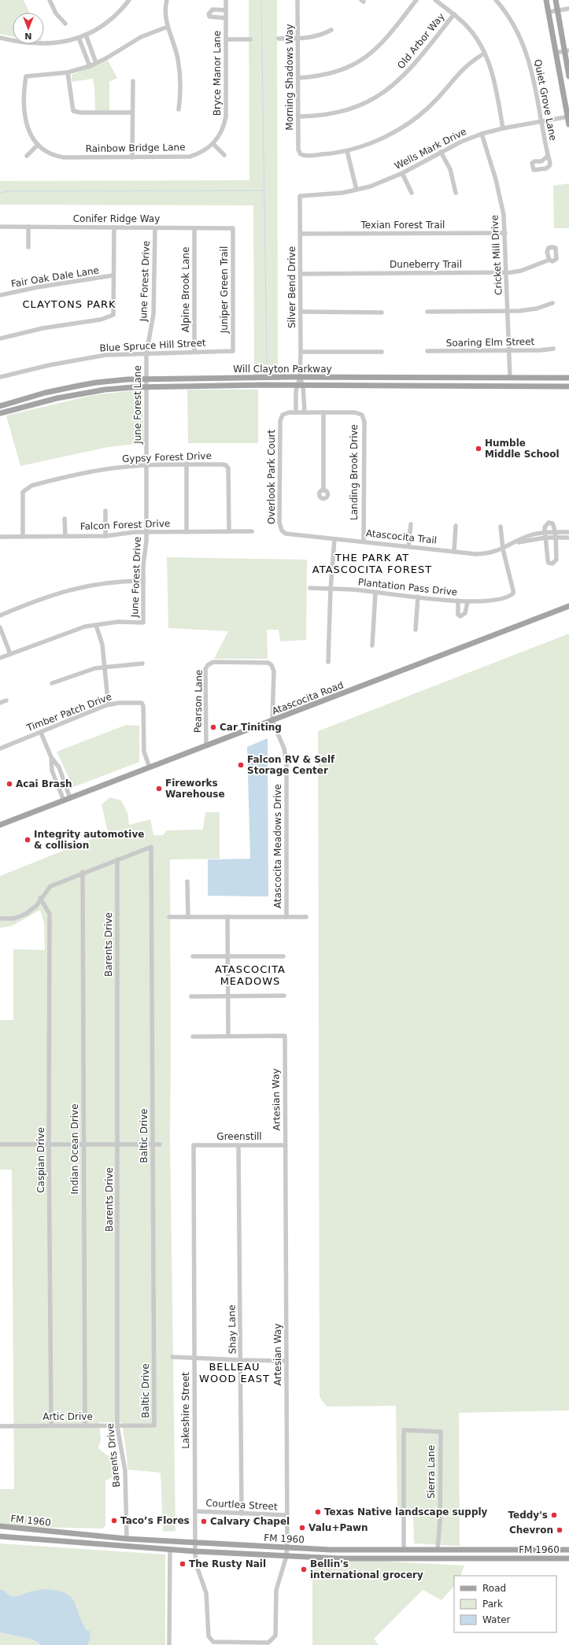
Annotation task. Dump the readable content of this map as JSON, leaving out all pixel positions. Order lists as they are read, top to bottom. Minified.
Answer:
{"streets":{"main road":["Will Clayton Parkway","Atascocita Road","FM 1960"],"street":["Old Arbor Way","Bryce Manor Lane","Morning Shadows Way","Quiet Grove Lane","Rainbow Bridge Lane","Wells Mark Drive","Conifer Ridge Way","Texian Forest Trail","Cricket Mill Drive","Duneberry Trail","Fair Oak Dale Lane","June Forest Drive","Silver Bend Drive","Alpine Brook Lane","Juniper Green Trail","Soaring Elm Street","Blue Spruce Hill Street","June Forest Lane","Gypsy Forest Drive","Landing Brook Drive","Overlook Park Court","Falcon Forest Drive","Atascocita Trail","Plantation Pass Drive","Pearson Lane","Timber Patch Drive","Atascocita Meadows Drive","Barents Drive","Artesian Way","Baltic Drive","Greenstill","Indian Ocean Drive","Caspian Drive","Shay Lane","Lakeshire Street","Artic Drive","Sierra Lane","Courtlea Street"]},"crossings":[["Old Arbor Way","Morning Shadows Way"],["Bryce Manor Lane","Rainbow Bridge Lane"],["Quiet Grove Lane","Wells Mark Drive"],["Wells Mark Drive","Cricket Mill Drive"],["Wells Mark Drive","Silver Bend Drive"],["Conifer Ridge Way","June Forest Drive"],["Conifer Ridge Way","Alpine Brook Lane"],["Conifer Ridge Way","Juniper Green Trail"],["Texian Forest Trail","Cricket Mill Drive"],["Texian Forest Trail","Silver Bend Drive"],["Cricket Mill Drive","Duneberry Trail"],["Cricket Mill Drive","Soaring Elm Street"],["Cricket Mill Drive","Will Clayton Parkway"],["Duneberry Trail","Silver Bend Drive"],["June Forest Drive","Blue Spruce Hill Street"],["June Forest Drive","June Forest Lane"],["June Forest Drive","Falcon Forest Drive"],["Silver Bend Drive","Will Clayton Parkway"],["Silver Bend Drive","Overlook Park Court"],["Alpine Brook Lane","Blue Spruce Hill Street"],["Juniper Green Trail","Blue Spruce Hill Street"],["Blue Spruce Hill Street","June Forest Lane"],["Will Clayton Parkway","June Forest Lane"],["June Forest Lane","Gypsy Forest Drive"],["June Forest Lane","Falcon Forest Drive"],["Gypsy Forest Drive","Falcon Forest Drive"],["Landing Brook Drive","Atascocita Trail"],["Overlook Park Court","Atascocita Trail"],["Atascocita Trail","Plantation Pass Drive"],["Atascocita Road","Pearson Lane"],["Atascocita Road","Timber Patch Drive"],["Atascocita Road","Atascocita Meadows Drive"],["Pearson Lane","Atascocita Meadows Drive"],["Barents Drive","Baltic Drive"],["Barents Drive","Artic Drive"],["Barents Drive","FM 1960"],["Artesian Way","Greenstill"],["Artesian Way","Lakeshire Street"],["Artesian Way","Courtlea Street"],["Artesian Way","FM 1960"],["Baltic Drive","Artic Drive"],["Greenstill","Shay Lane"],["Greenstill","Lakeshire Street"],["Indian Ocean Drive","Artic Drive"],["Caspian Drive","Artic Drive"],["Shay Lane","Courtlea Street"],["Lakeshire Street","Courtlea Street"],["Lakeshire Street","FM 1960"],["Sierra Lane","FM 1960"]],"districts":["CLAYTONS PARK","THE PARK AT ATASCOCITA FOREST","ATASCOCITA MEADOWS","BELLEAU WOOD EAST"],"places":["Humble Middle School","Car Tiniting","Falcon RV & Self Storage Center","Acai Brash","Fireworks Warehouse","Integrity automotive & collision","Texas Native landscape supply","Teddy's","Taco’s Flores","Calvary Chapel","Valu+Pawn","Chevron","The Rusty Nail","Bellin's international grocery"],"legend":["Road","Park","Water"],"north":"bottom"}
